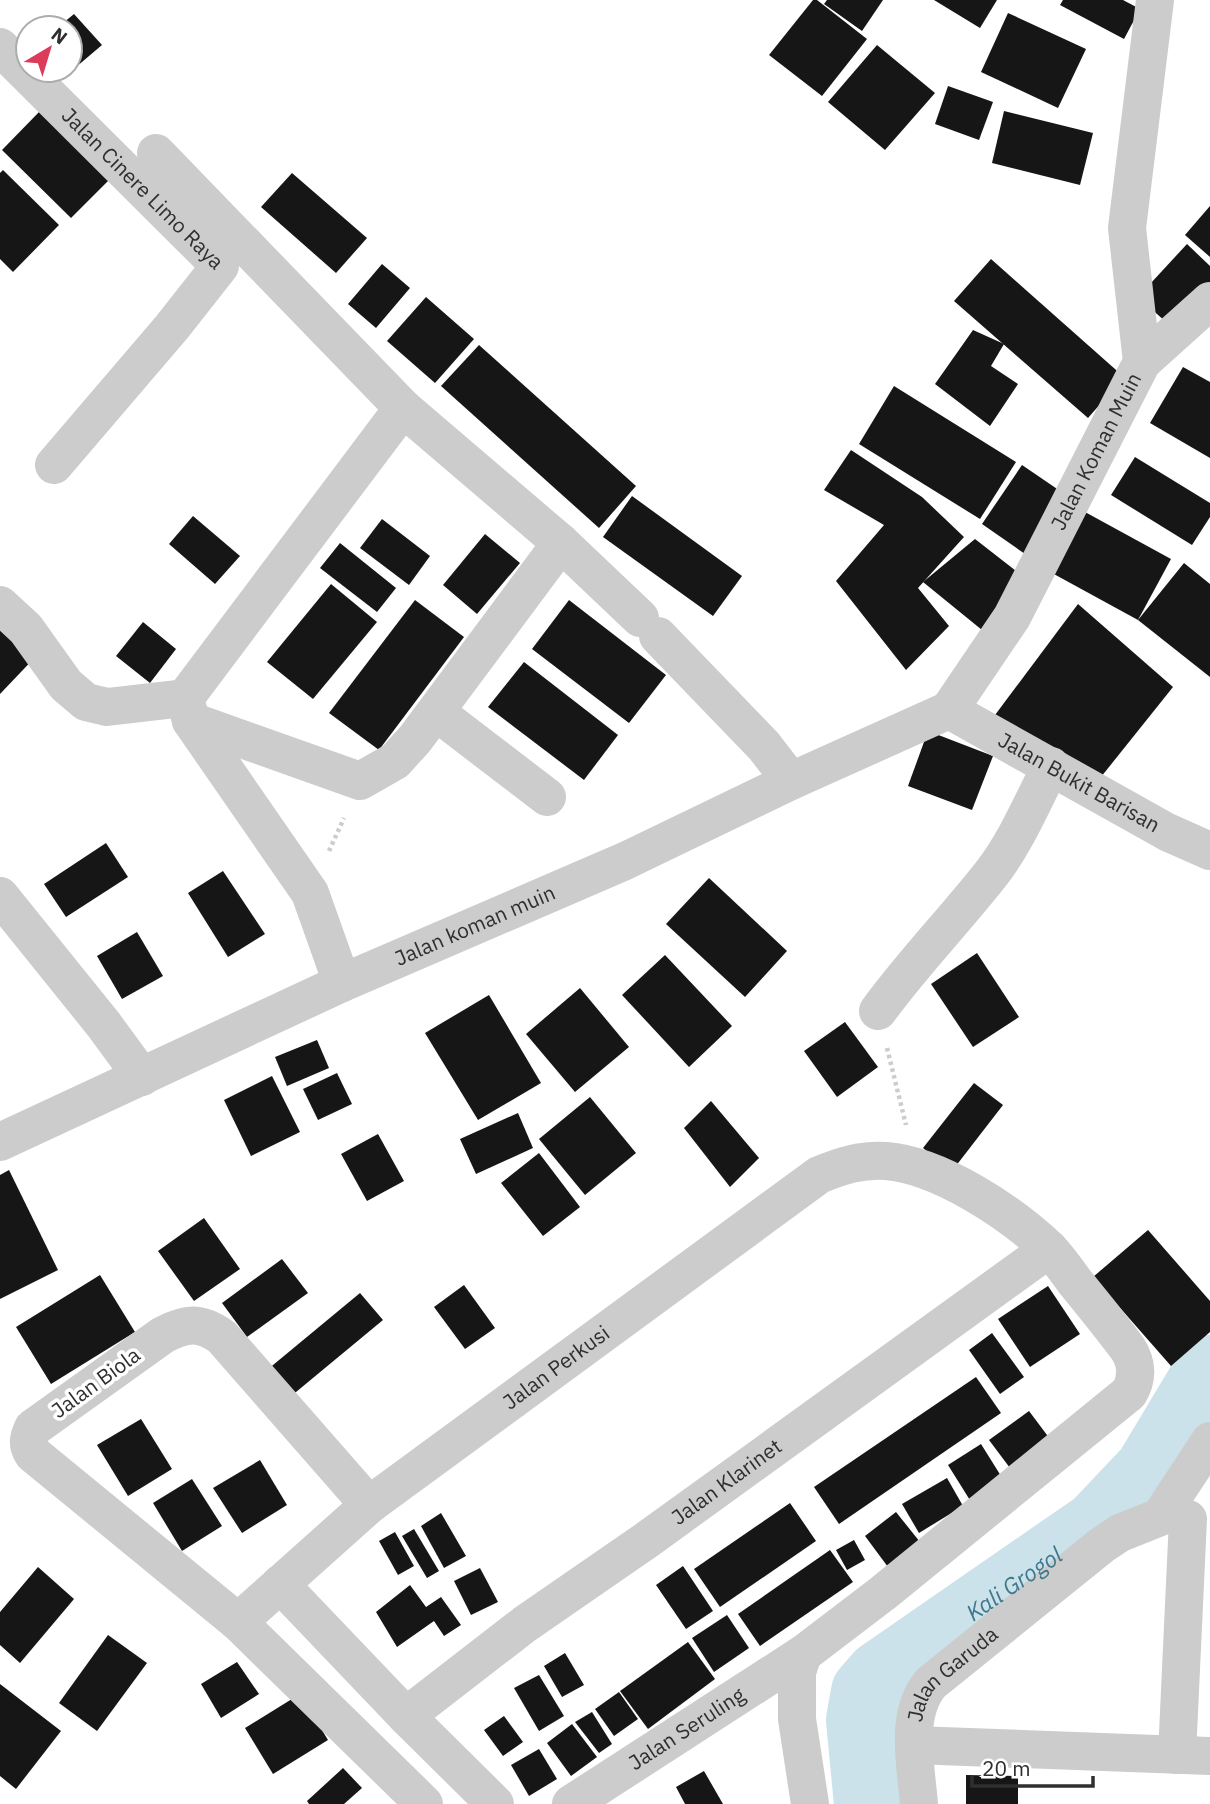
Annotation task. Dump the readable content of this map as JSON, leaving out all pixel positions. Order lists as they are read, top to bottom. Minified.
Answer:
{"streets":{"street":["Jalan Cinere Limo Raya","Jalan Koman Muin","Jalan Bukit Barisan","Jalan koman muin","Jalan Perkusi","Jalan Biola","Jalan Klarinet","Jalan Garuda","Jalan Seruling"]},"crossings":[["Jalan Koman Muin","Jalan Bukit Barisan"],["Jalan Koman Muin","Jalan koman muin"],["Jalan Bukit Barisan","Jalan koman muin"],["Jalan Perkusi","Jalan Biola"],["Jalan Perkusi","Jalan Klarinet"],["Jalan Perkusi","Jalan Seruling"],["Jalan Klarinet","Jalan Seruling"]],"water":["Kali Grogol"],"scale_bar":"20 m","north":"top right"}
